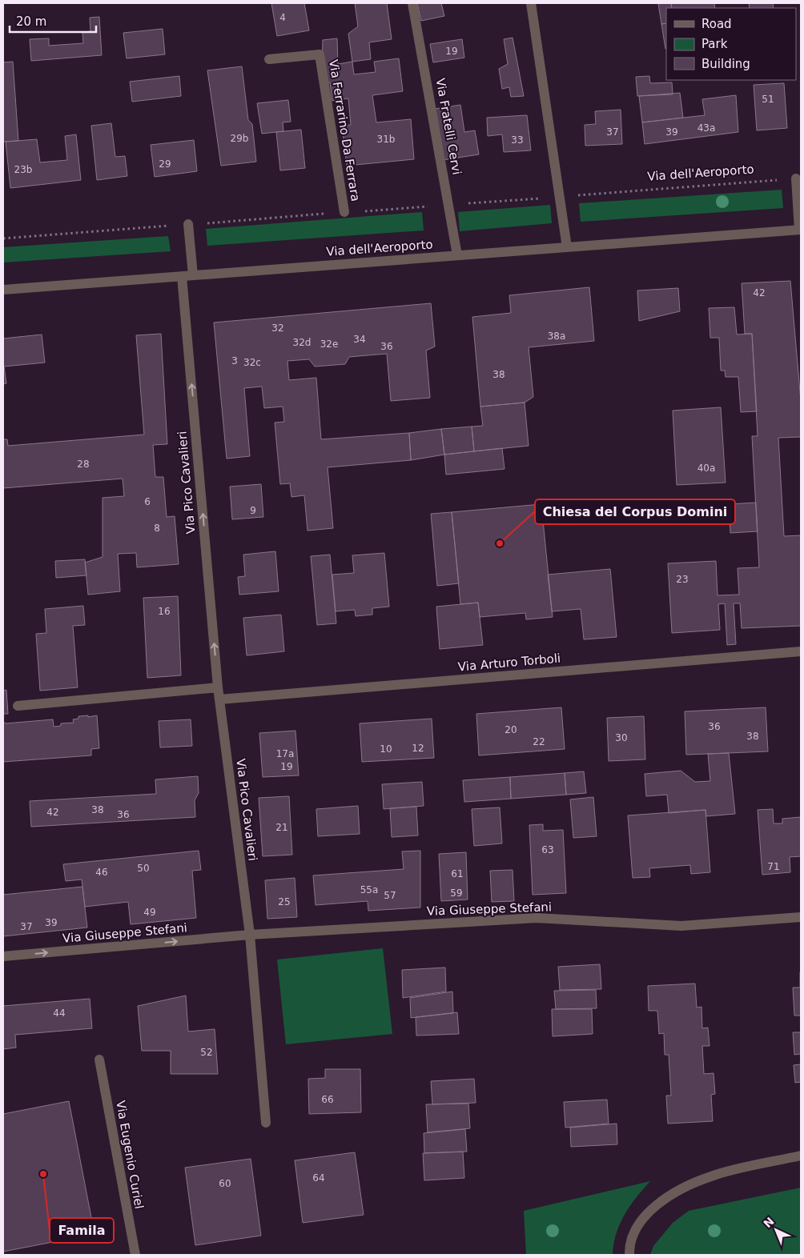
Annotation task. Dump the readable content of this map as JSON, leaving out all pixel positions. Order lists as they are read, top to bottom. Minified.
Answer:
{"streets":{"street":["Via Fratelli Cervi","Via Ferrarino Da Ferrara","Via dell'Aeroporto","Via Pico Cavalieri","Via Arturo Torboli","Via Giuseppe Stefani","Via Eugenio Curiel"]},"crossings":[["Via Fratelli Cervi","Via dell'Aeroporto"],["Via Ferrarino Da Ferrara","Via dell'Aeroporto"],["Via dell'Aeroporto","Via Pico Cavalieri"],["Via Pico Cavalieri","Via Arturo Torboli"],["Via Pico Cavalieri","Via Giuseppe Stefani"]],"one_way":["Via Pico Cavalieri"],"places":["Chiesa del Corpus Domini","Famila"],"house_numbers":["4","19","51","43a","37","39","29b","31b","33","29","23b","42","32","38a","34","32d","32e","36","3","32c","38","28","40a","6","9","8","23","16","36","20","38","30","22","12","10","17a","19","38","42","36","21","63","71","50","46","61","55a","59","57","25","49","39","37","44","52","66","64","60"],"legend":["Road","Park","Building"],"scale_bar":"20 m","north":"top left"}
